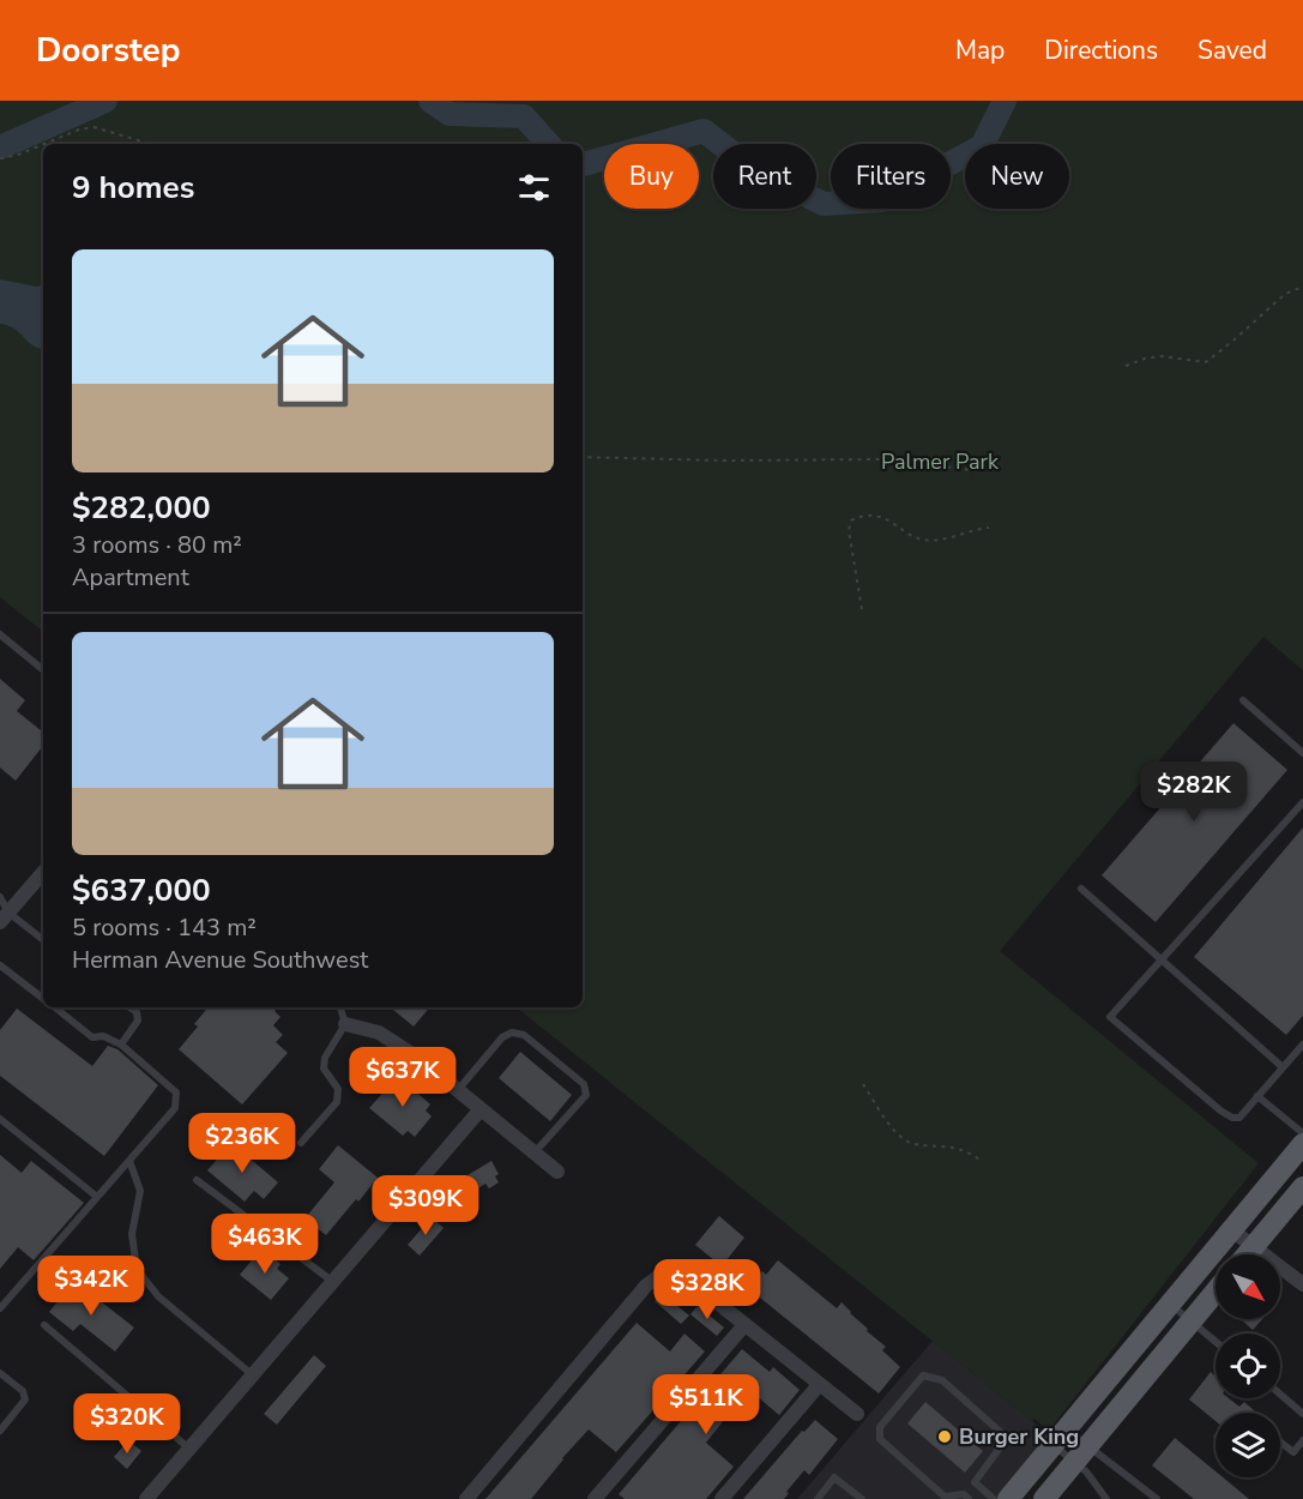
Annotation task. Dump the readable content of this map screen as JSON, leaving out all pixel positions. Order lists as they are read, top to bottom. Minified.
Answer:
{"parks":["Palmer Park"],"places":["Burger King"],"north":"bottom right","page":{"header":"Doorstep","nav":["Map","Directions","Saved"],"chip":["Buy","Rent","Filters","New"],"heading":"9 homes","list":[{"name":"$282,000","note":"3 rooms · 80 m² · Apartment"},{"name":"$637,000","note":"5 rooms · 143 m² · Herman Avenue Southwest"}],"price":["$282K","$637K","$236K","$309K","$463K","$342K","$328K","$511K","$320K"]}}
